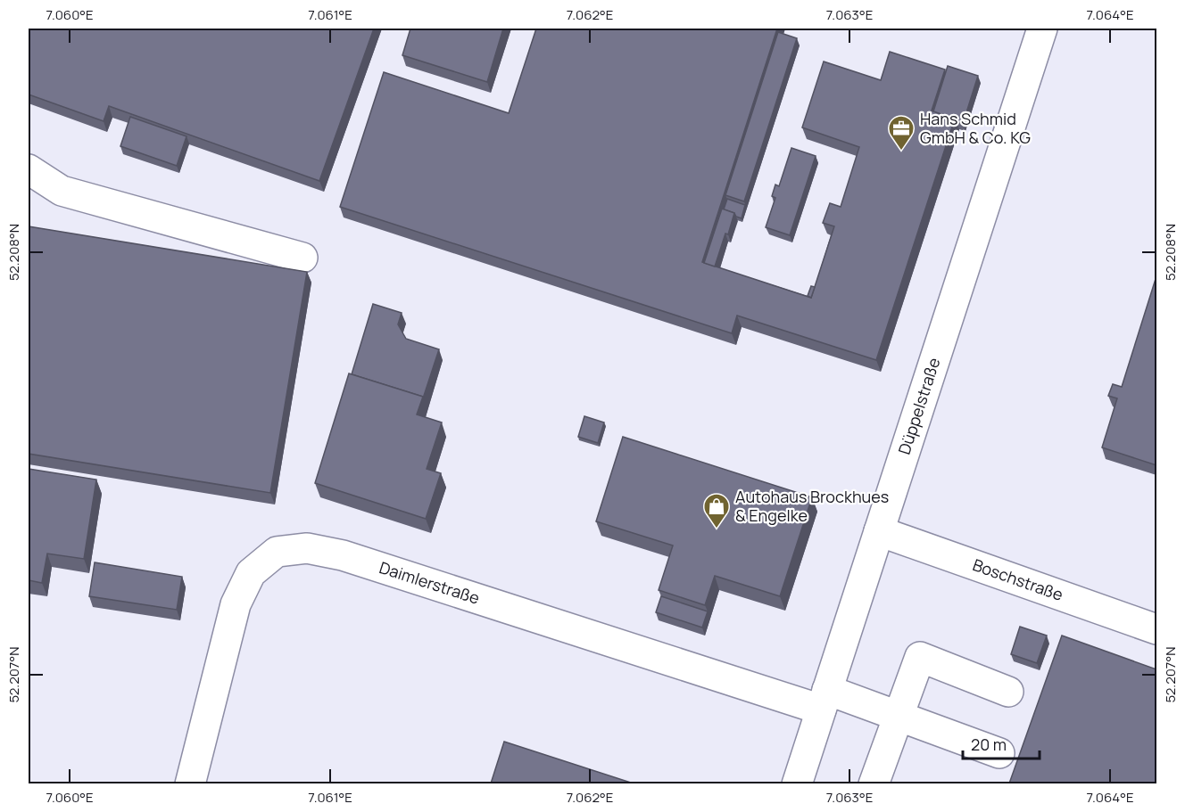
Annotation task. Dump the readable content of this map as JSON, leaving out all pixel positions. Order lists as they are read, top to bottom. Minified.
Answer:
{"streets":{"street":["Düppelstraße","Boschstraße","Daimlerstraße"]},"crossings":[["Düppelstraße","Boschstraße"],["Düppelstraße","Daimlerstraße"]],"places":{"office":["Hans Schmid GmbH & Co. KG"],"shop":["Autohaus Brockhues & Engelke"]},"scale_bar":"20 m","coordinates":["7.060°E","7.061°E","7.062°E","7.063°E","7.064°E","52.208°N","52.207°N"]}
